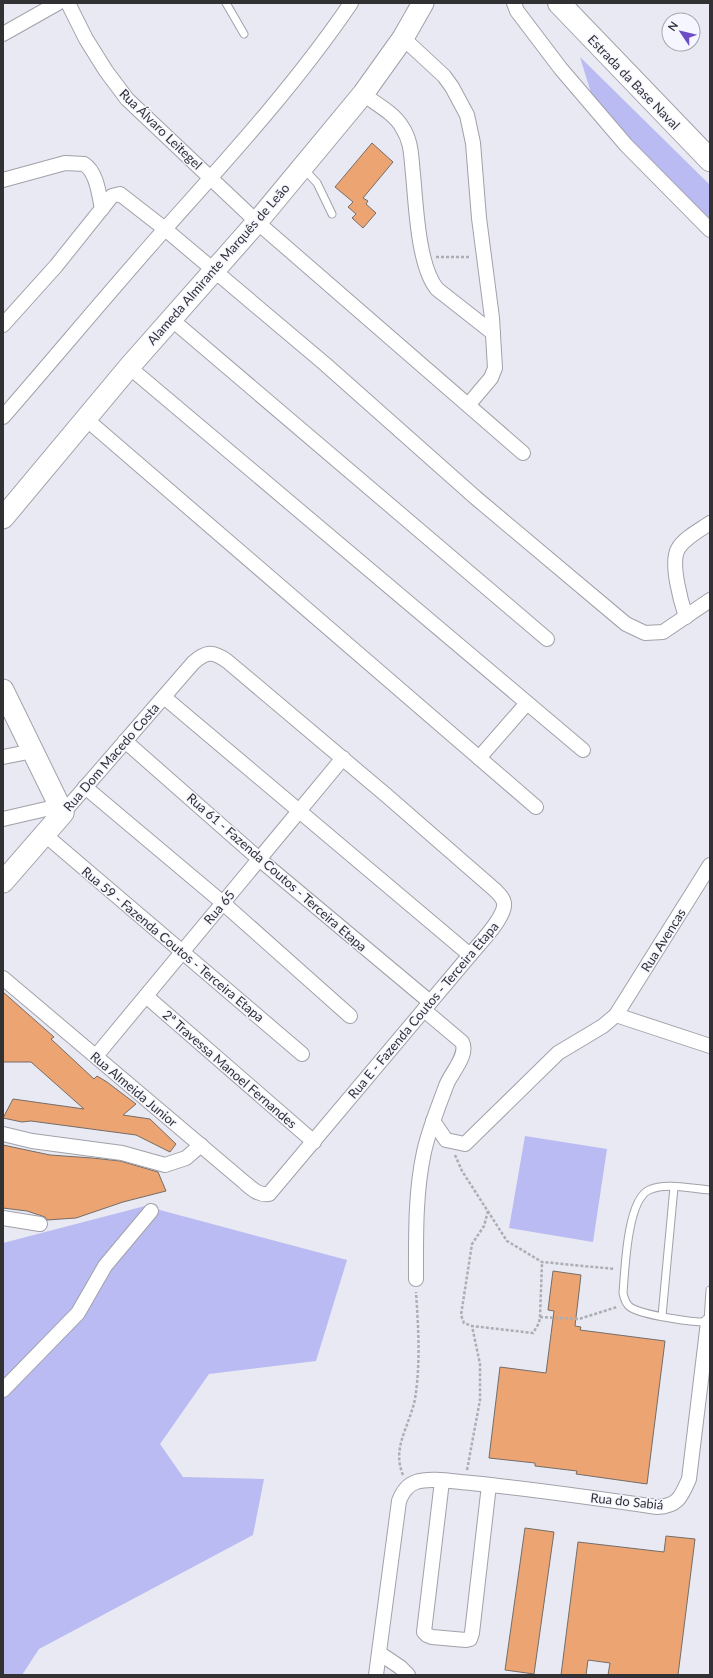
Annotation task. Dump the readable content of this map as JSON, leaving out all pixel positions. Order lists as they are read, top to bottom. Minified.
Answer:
{"streets":{"main road":["Estrada da Base Naval","Alameda Almirante Marquês de Leão","Rua Dom Macedo Costa"],"street":["Rua Álvaro Leitegel","Rua 61 - Fazenda Coutos - Terceira Etapa","Rua 65","Rua Avencas","Rua 59 - Fazenda Coutos - Terceira Etapa","Rua E - Fazenda Coutos - Terceira Etapa","2ª Travessa Manoel Fernandes","Rua Almeida Junior","Rua do Sabiá"]},"crossings":[["Rua Álvaro Leitegel","Alameda Almirante Marquês de Leão"],["Rua Dom Macedo Costa","Rua 61 - Fazenda Coutos - Terceira Etapa"],["Rua Dom Macedo Costa","Rua 59 - Fazenda Coutos - Terceira Etapa"],["Rua Dom Macedo Costa","Rua E - Fazenda Coutos - Terceira Etapa"],["Rua 61 - Fazenda Coutos - Terceira Etapa","Rua 65"],["Rua 61 - Fazenda Coutos - Terceira Etapa","Rua E - Fazenda Coutos - Terceira Etapa"],["Rua 65","Rua 59 - Fazenda Coutos - Terceira Etapa"],["Rua 65","Rua E - Fazenda Coutos - Terceira Etapa"],["Rua 65","2ª Travessa Manoel Fernandes"],["Rua 65","Rua Almeida Junior"],["Rua E - Fazenda Coutos - Terceira Etapa","2ª Travessa Manoel Fernandes"],["Rua E - Fazenda Coutos - Terceira Etapa","Rua Almeida Junior"]],"north":"top left"}
